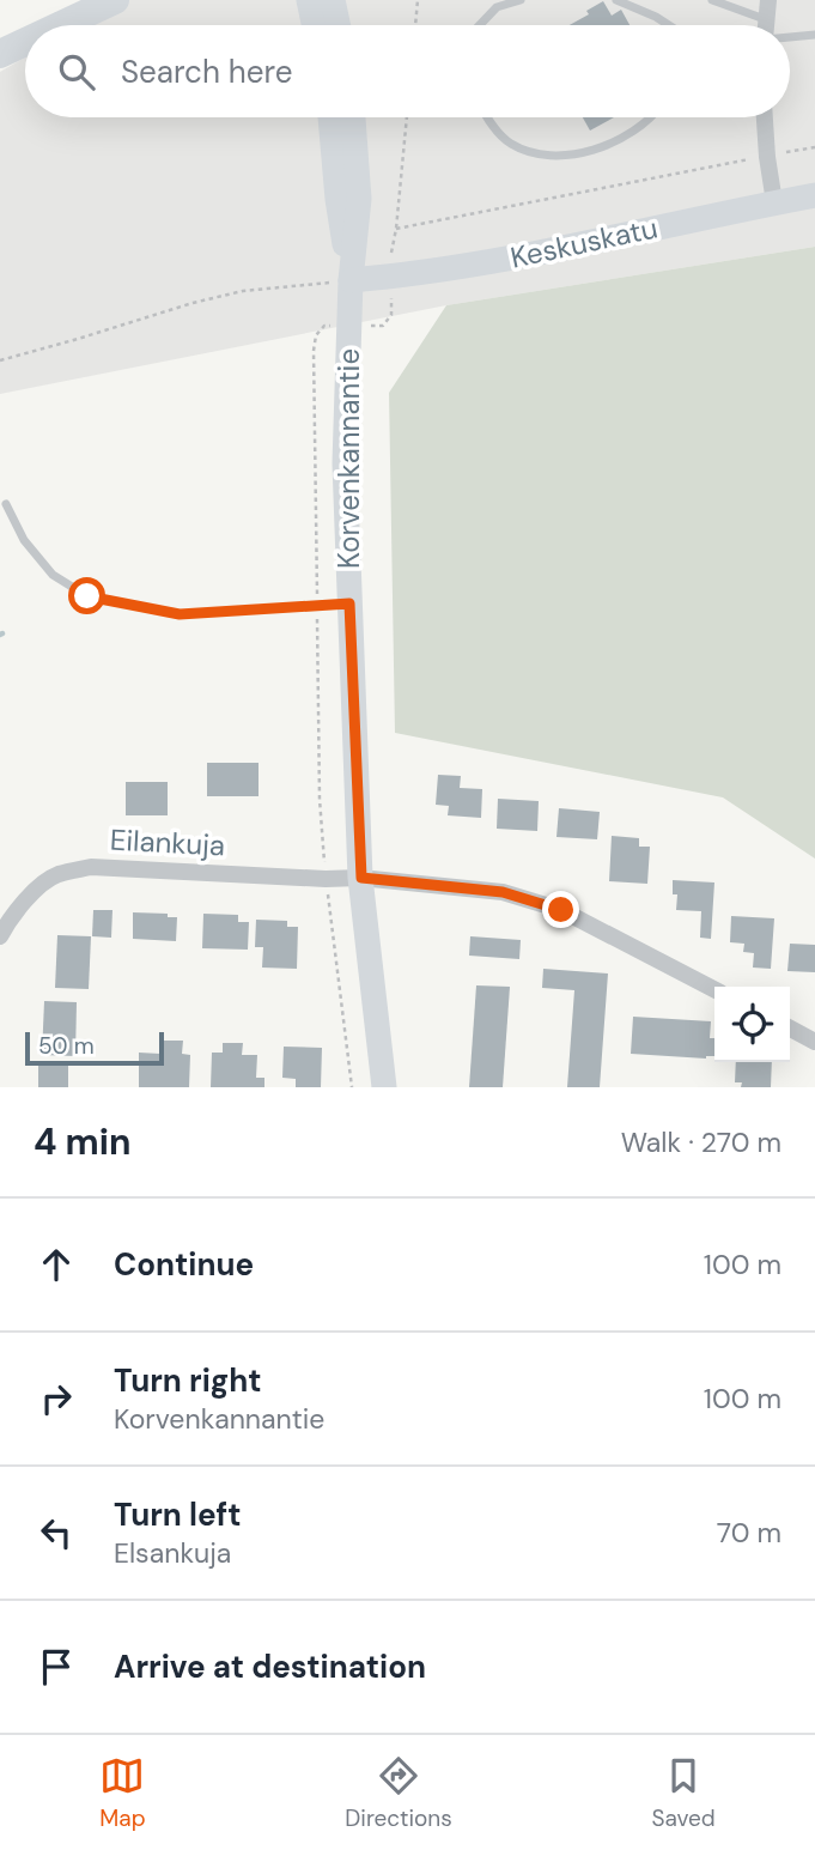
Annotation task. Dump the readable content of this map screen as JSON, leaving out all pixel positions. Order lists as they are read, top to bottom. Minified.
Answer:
{"streets":{"main road":["Keskuskatu","Korvenkannantie"],"street":["Eilankuja"]},"crossings":[["Keskuskatu","Korvenkannantie"],["Korvenkannantie","Eilankuja"]],"scale_bar":"50 m","page":{"search":"Search here","scale":"50 m","heading":["4 min","Walk · 270 m"],"list":[["Continue","100 m"],["Turn right","Korvenkannantie","100 m"],["Turn left","Elsankuja","70 m"],"Arrive at destination"],"nav":["Map","Directions","Saved"]}}
